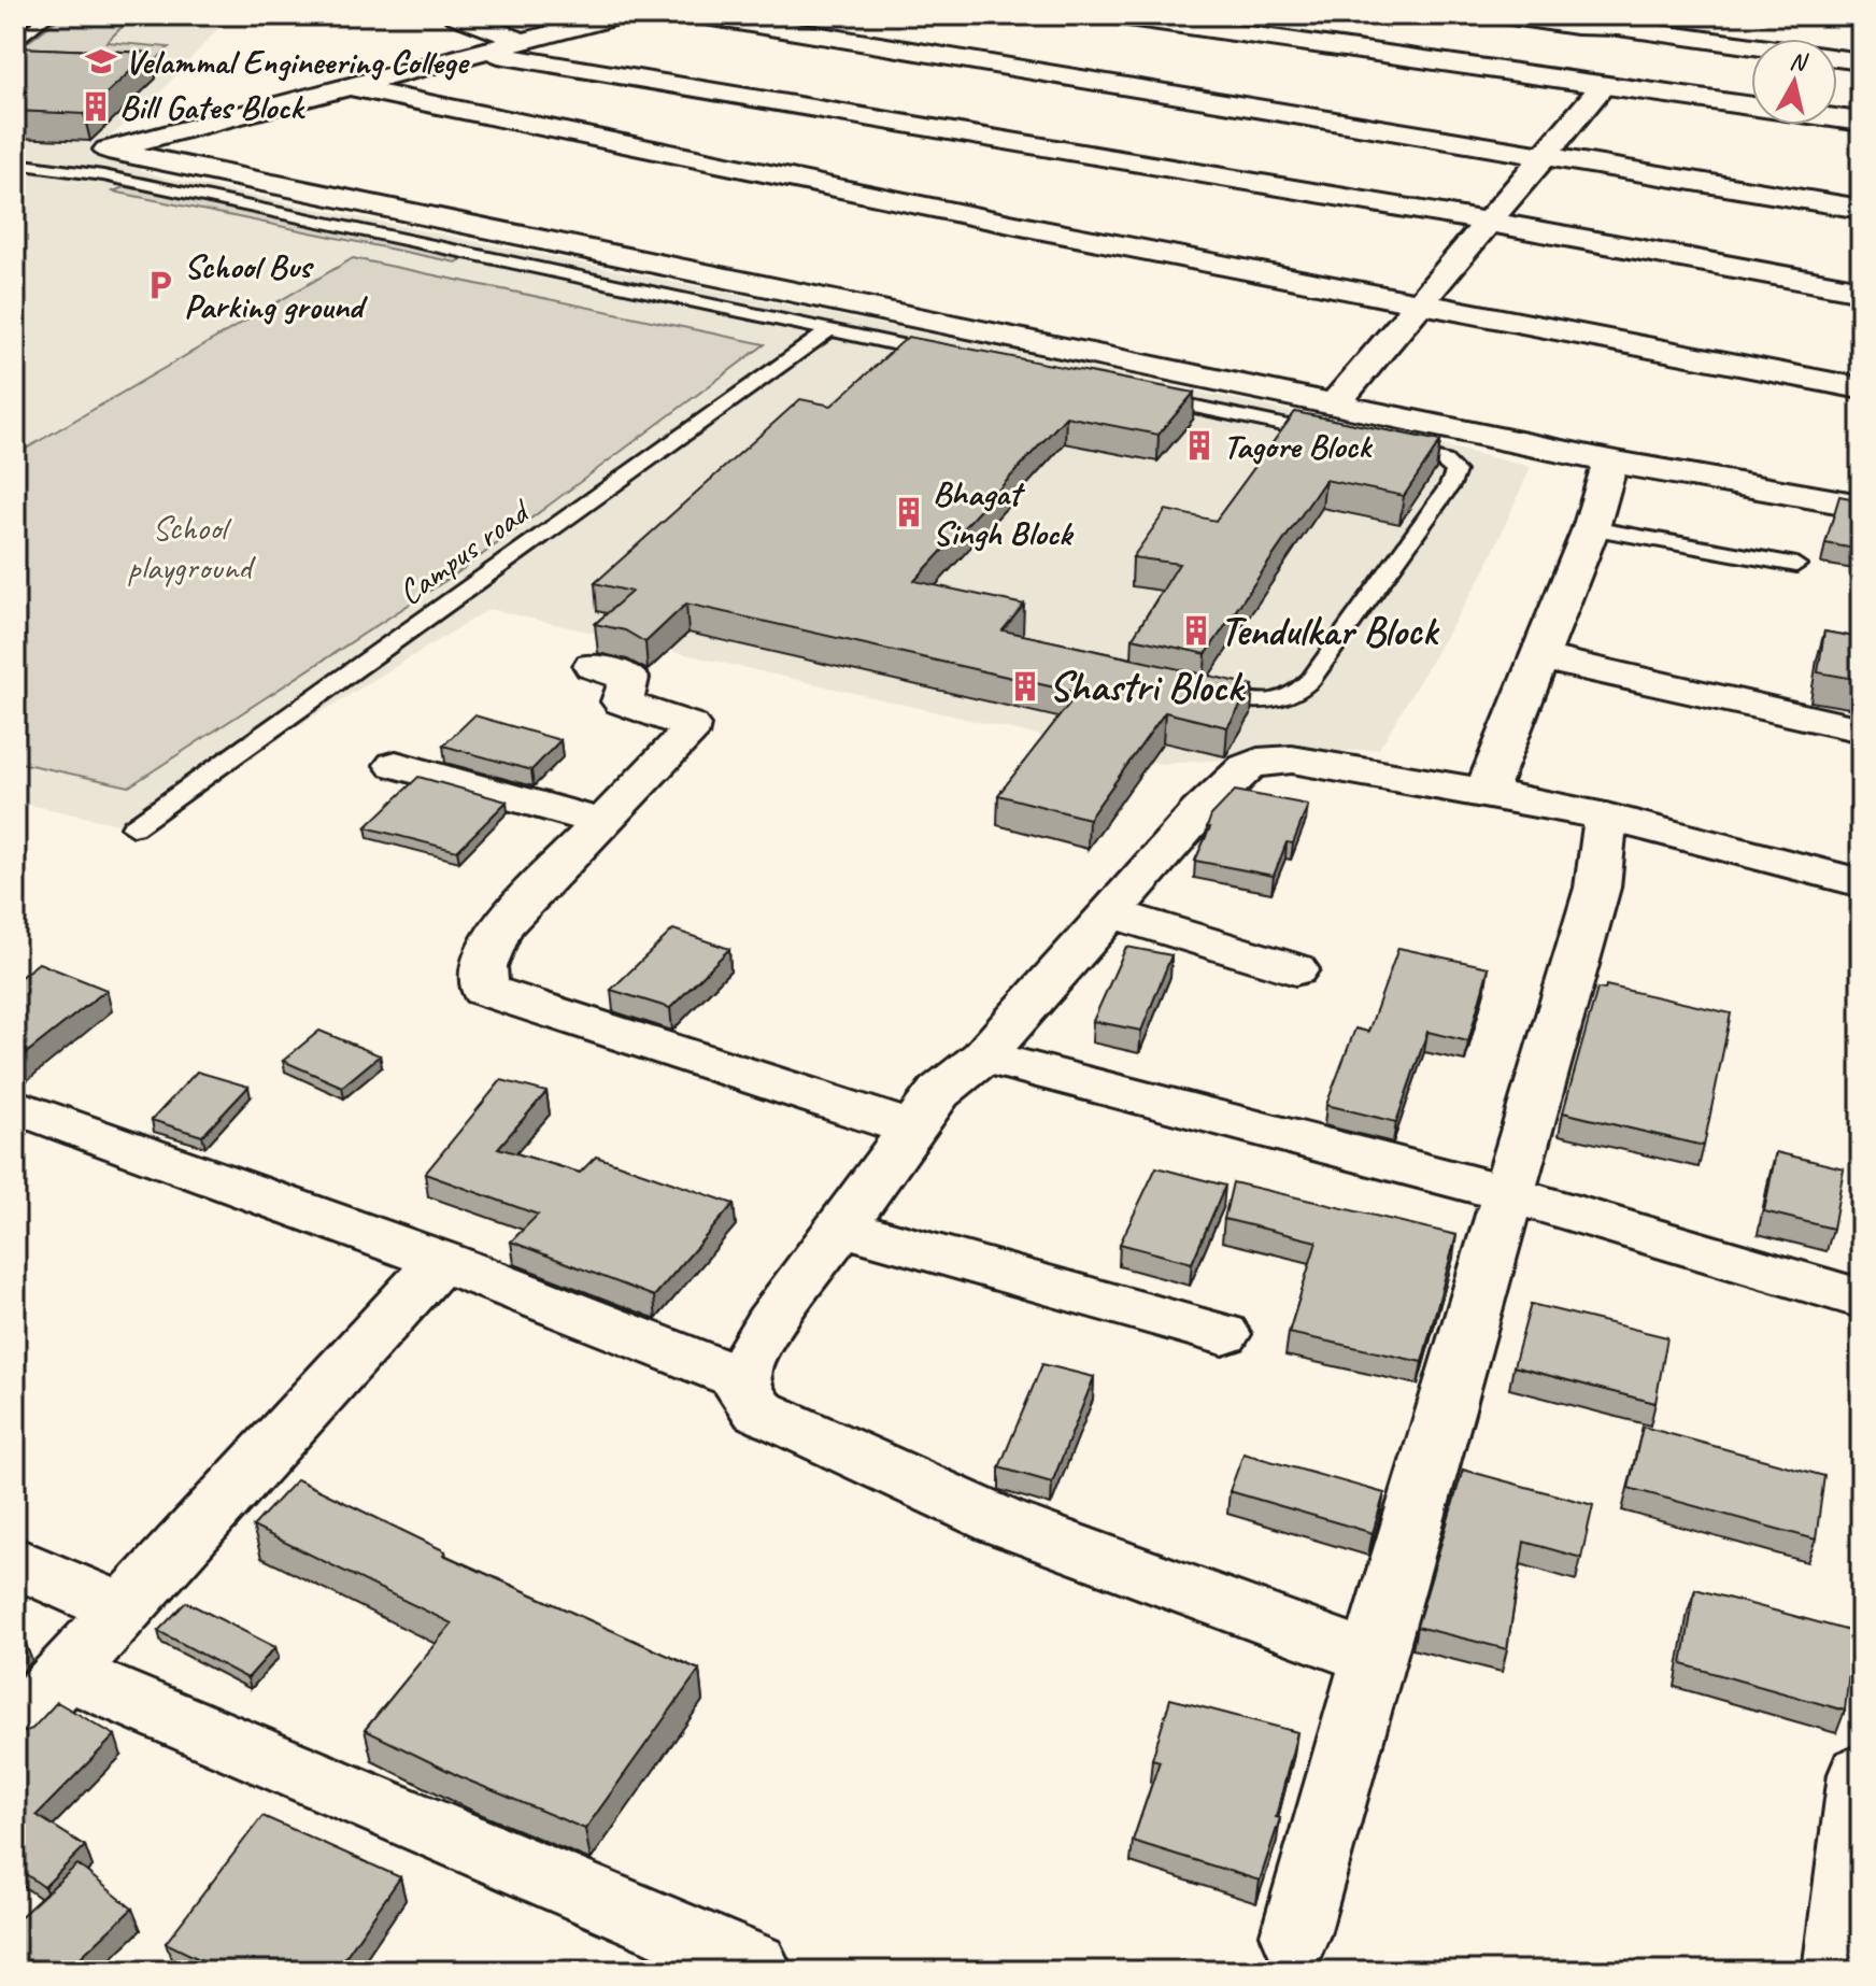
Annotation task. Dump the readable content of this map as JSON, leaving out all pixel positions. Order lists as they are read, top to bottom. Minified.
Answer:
{"streets":{"lane":["Campus road"]},"parks":["School playground"],"places":{"school or university":["Velammal Engineering College"],"building":["Bill Gates Block","Tagore Block","Bhagat Singh Block","Tendulkar Block","Shastri Block"],"parking":["School Bus Parking ground"]},"north":"top"}
